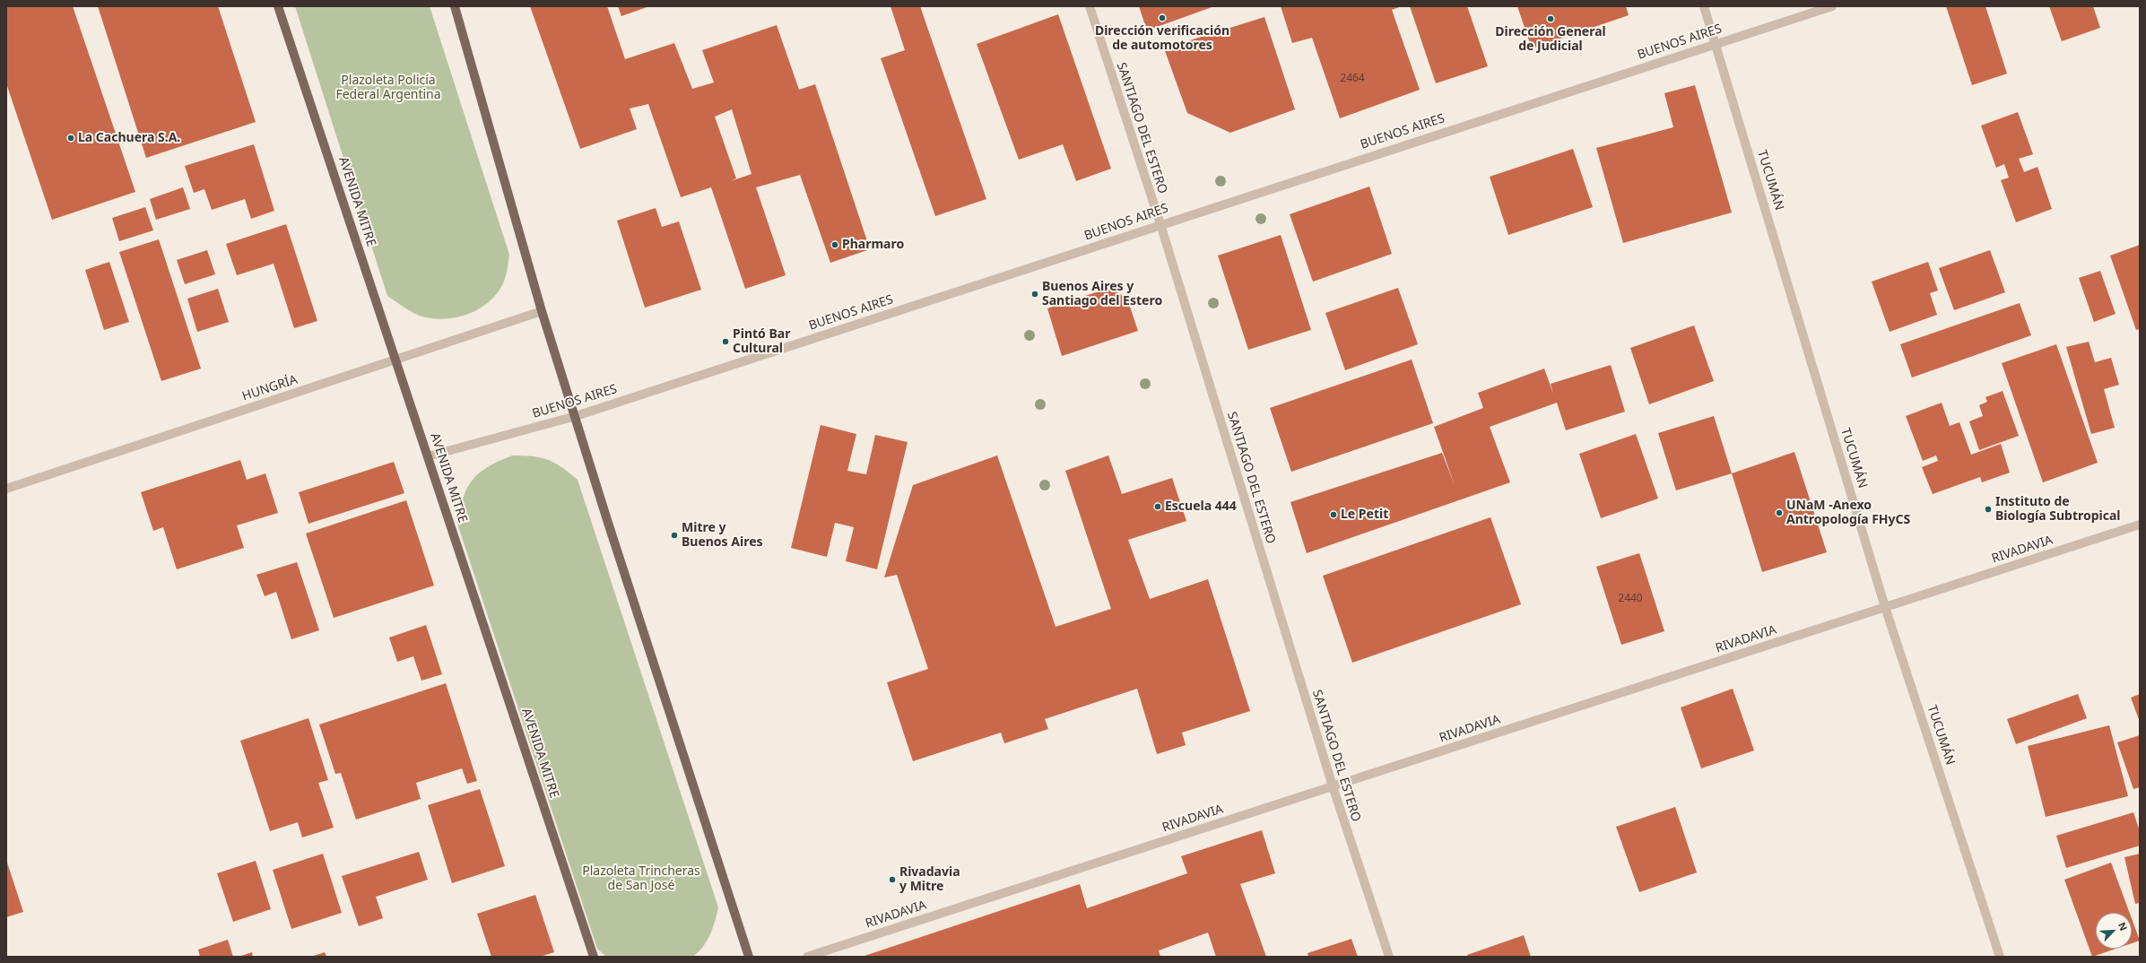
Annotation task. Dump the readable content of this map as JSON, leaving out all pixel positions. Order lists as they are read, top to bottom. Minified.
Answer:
{"streets":{"main road":["AVENIDA MITRE"],"street":["BUENOS AIRES","SANTIAGO DEL ESTERO","TUCUMÁN","HUNGRÍA","RIVADAVIA"]},"crossings":[["BUENOS AIRES","SANTIAGO DEL ESTERO"],["BUENOS AIRES","TUCUMÁN"],["BUENOS AIRES","AVENIDA MITRE"],["SANTIAGO DEL ESTERO","RIVADAVIA"],["TUCUMÁN","RIVADAVIA"],["AVENIDA MITRE","HUNGRÍA"]],"parks":["Plazoleta Policía Federal Argentina","Plazoleta Trincheras de San José"],"places":["Dirección verificación de automotores","Dirección General de Judicial","La Cachuera S.A.","Pharmaro","Buenos Aires y Santiago del Estero","Pintó Bar Cultural","Escuela 444","Instituto de Biología Subtropical","UNaM -Anexo Antropología FHyCS","Le Petit","Mitre y Buenos Aires","Rivadavia y Mitre"],"house_numbers":["2464","2440"],"north":"top right"}
